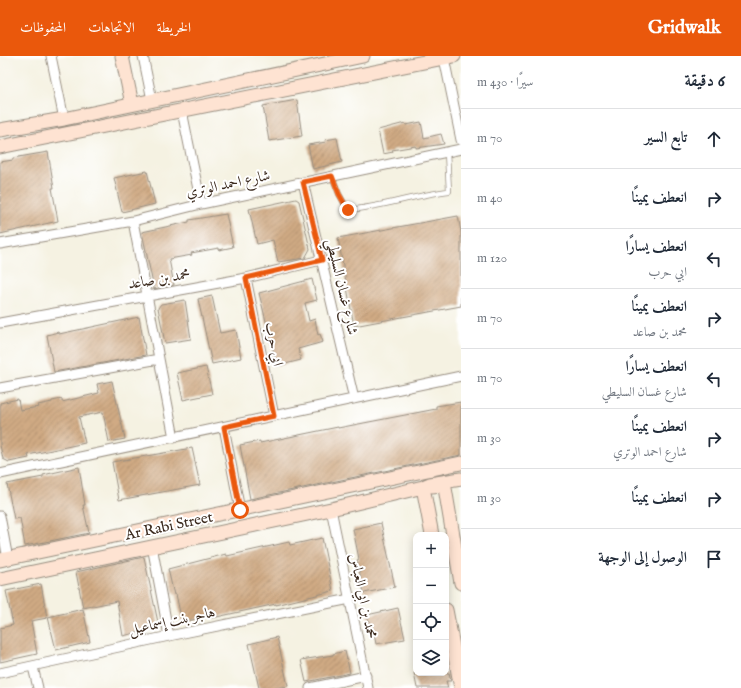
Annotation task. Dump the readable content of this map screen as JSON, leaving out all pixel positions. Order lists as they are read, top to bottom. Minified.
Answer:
{"streets":{"street":["شارع احمد الوتري","محمد بن صاعد","شارع غسان السليطي","ابي حرب","Ar Rabi Street","محمد بن ابي العباس","هاجر بنت إسماعيل"]},"crossings":[["شارع احمد الوتري","شارع غسان السليطي"],["محمد بن صاعد","شارع غسان السليطي"],["محمد بن صاعد","ابي حرب"],["Ar Rabi Street","محمد بن ابي العباس"],["محمد بن ابي العباس","هاجر بنت إسماعيل"]],"page":{"header":"Gridwalk","nav":["الخريطة","الاتجاهات","المحفوظات"],"heading":["6 دقيقة","سيرًا · 430 m"],"list":[["تابع السير","70 m"],["انعطف يمينًا","40 m"],["انعطف يسارًا","ابي حرب","120 m"],["انعطف يمينًا","محمد بن صاعد","70 m"],["انعطف يسارًا","شارع غسان السليطي","70 m"],["انعطف يمينًا","شارع احمد الوتري","30 m"],["انعطف يمينًا","30 m"],"الوصول إلى الوجهة"],"map_buttons":["+","−"]}}
